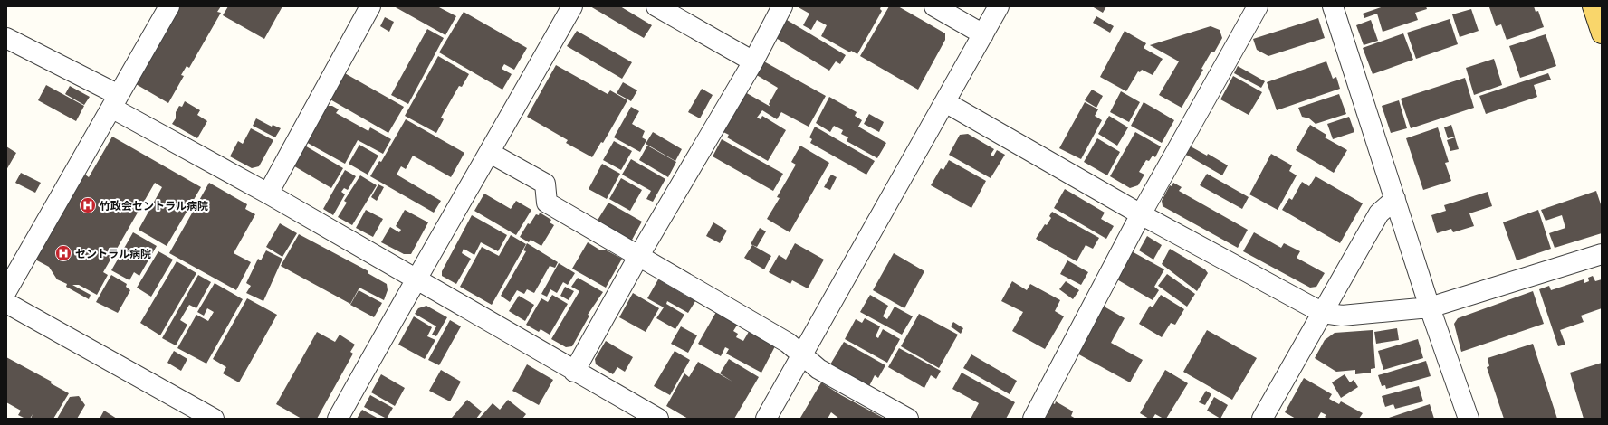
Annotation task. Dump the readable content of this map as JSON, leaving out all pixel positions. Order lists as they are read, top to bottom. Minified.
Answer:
{"places":{"hospital":["竹政会セントラル病院","セントラル病院"]}}
